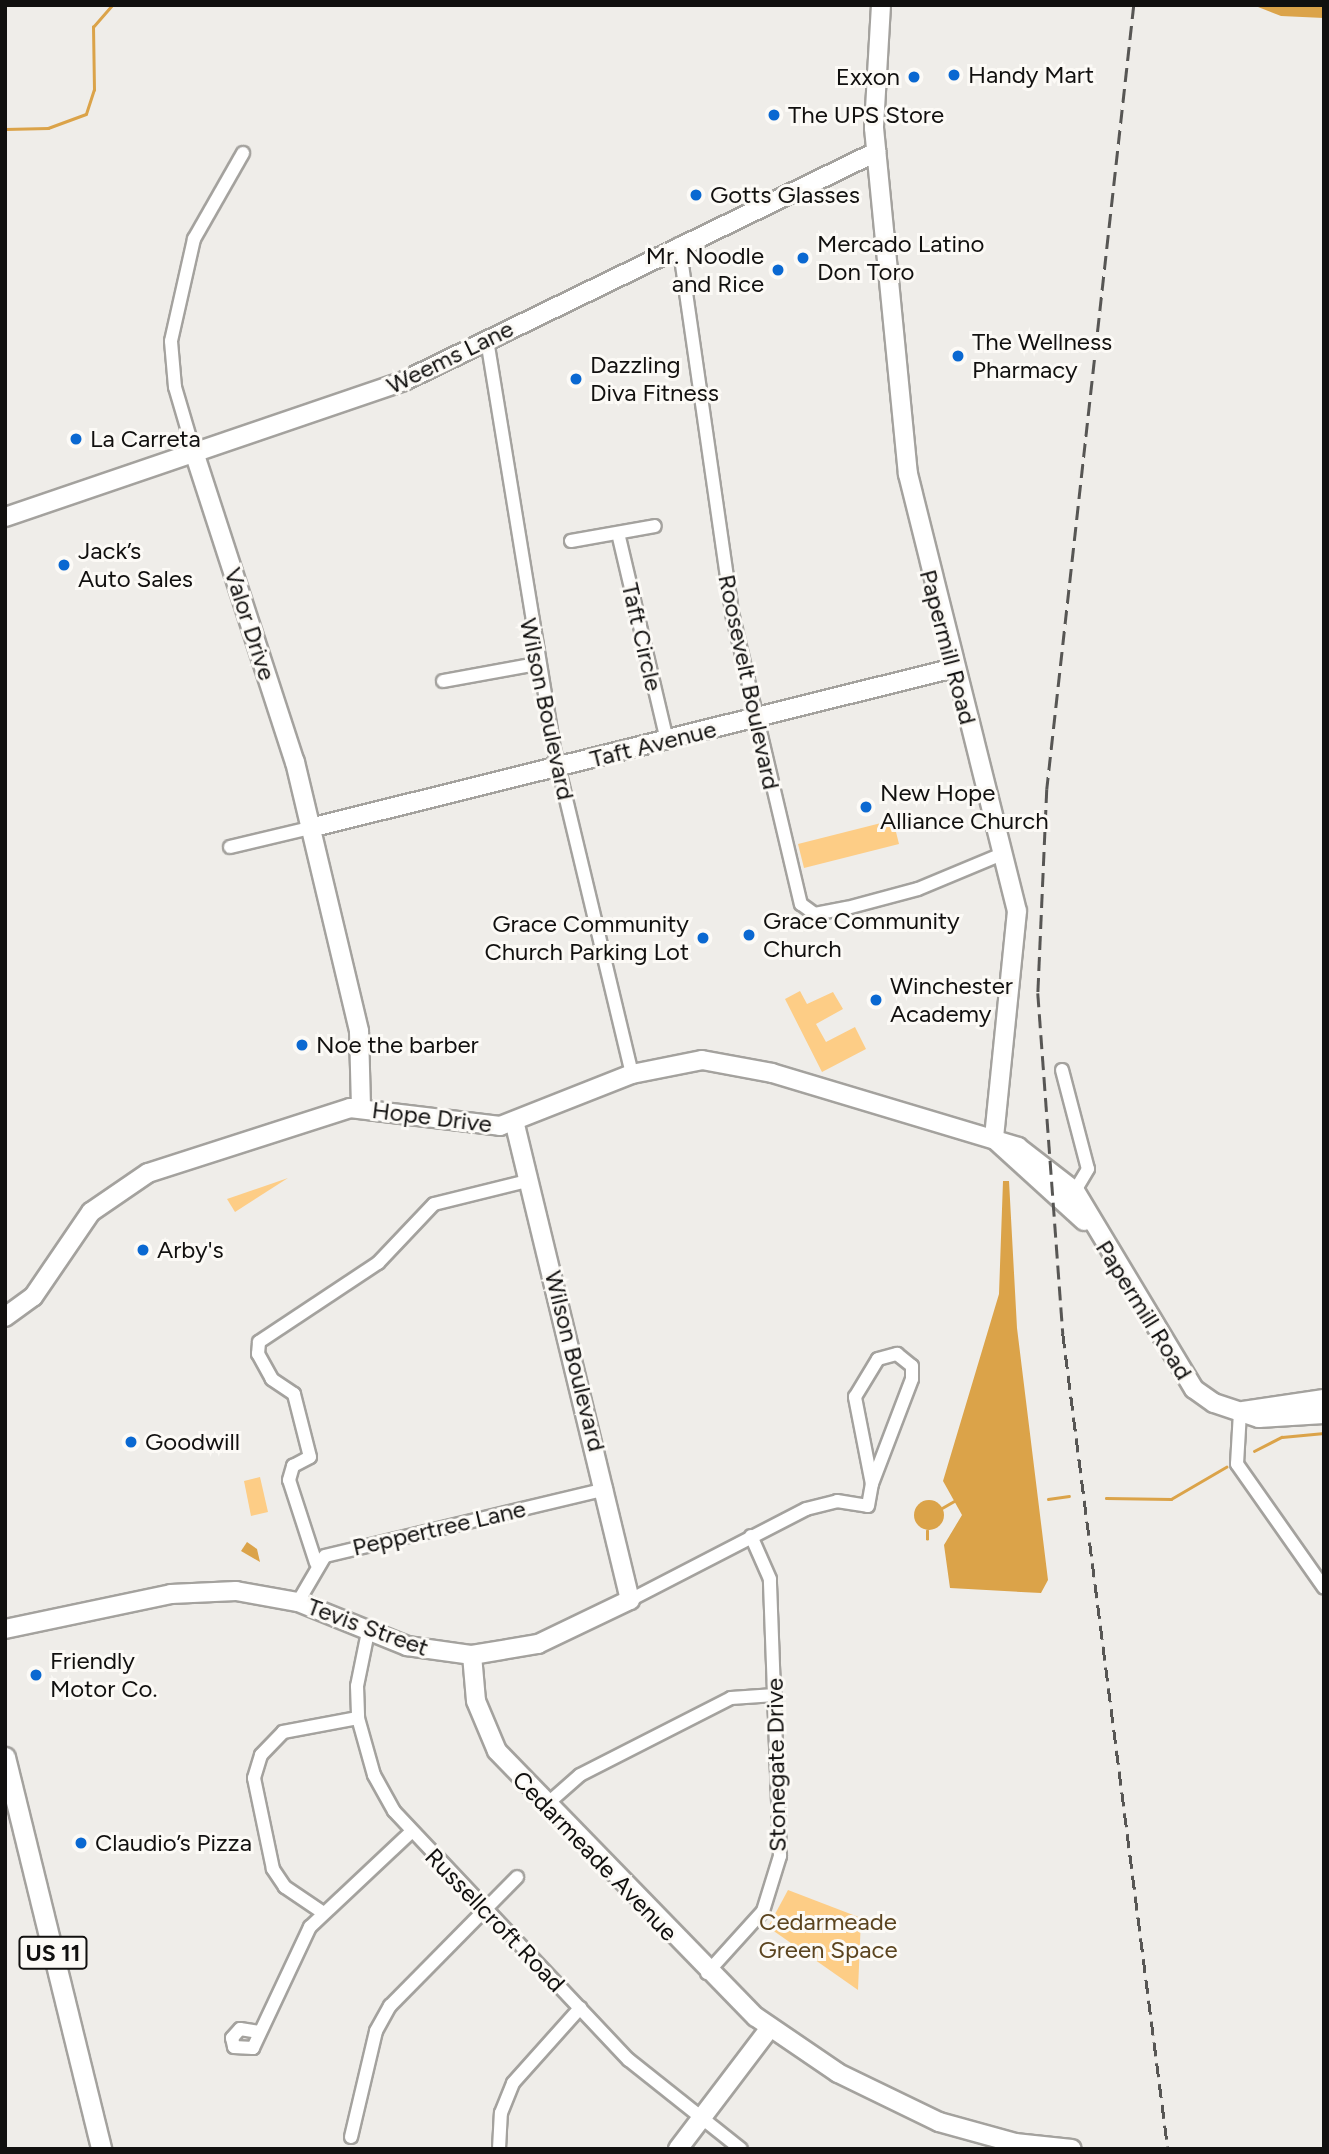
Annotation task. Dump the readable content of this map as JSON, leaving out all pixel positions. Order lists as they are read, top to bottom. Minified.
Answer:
{"streets":{"main road":["US 11"],"street":["Weems Lane","Valor Drive","Taft Circle","Papermill Road","Roosevelt Boulevard","Wilson Boulevard","Taft Avenue","Hope Drive","Peppertree Lane","Tevis Street","Stonegate Drive","Cedarmeade Avenue","Russellcroft Road"]},"crossings":[["Weems Lane","Valor Drive"],["Weems Lane","Papermill Road"],["Weems Lane","Roosevelt Boulevard"],["Weems Lane","Wilson Boulevard"],["Valor Drive","Taft Avenue"],["Valor Drive","Hope Drive"],["Taft Circle","Taft Avenue"],["Papermill Road","Roosevelt Boulevard"],["Papermill Road","Taft Avenue"],["Papermill Road","Hope Drive"],["Roosevelt Boulevard","Taft Avenue"],["Wilson Boulevard","Taft Avenue"],["Wilson Boulevard","Hope Drive"],["Wilson Boulevard","Peppertree Lane"],["Wilson Boulevard","Tevis Street"],["Tevis Street","Stonegate Drive"],["Tevis Street","Cedarmeade Avenue"],["Tevis Street","Russellcroft Road"],["Stonegate Drive","Cedarmeade Avenue"]],"parks":["Cedarmeade Green Space"],"places":["Handy Mart","Exxon","The UPS Store","Gotts Glasses","Mercado Latino Don Toro","Mr. Noodle and Rice","The Wellness Pharmacy","Dazzling Diva Fitness","La Carreta","Jack’s Auto Sales","New Hope Alliance Church","Grace Community Church","Grace Community Church Parking Lot","Winchester Academy","Noe the barber","Arby's","Goodwill","Friendly Motor Co.","Claudio’s Pizza"]}
